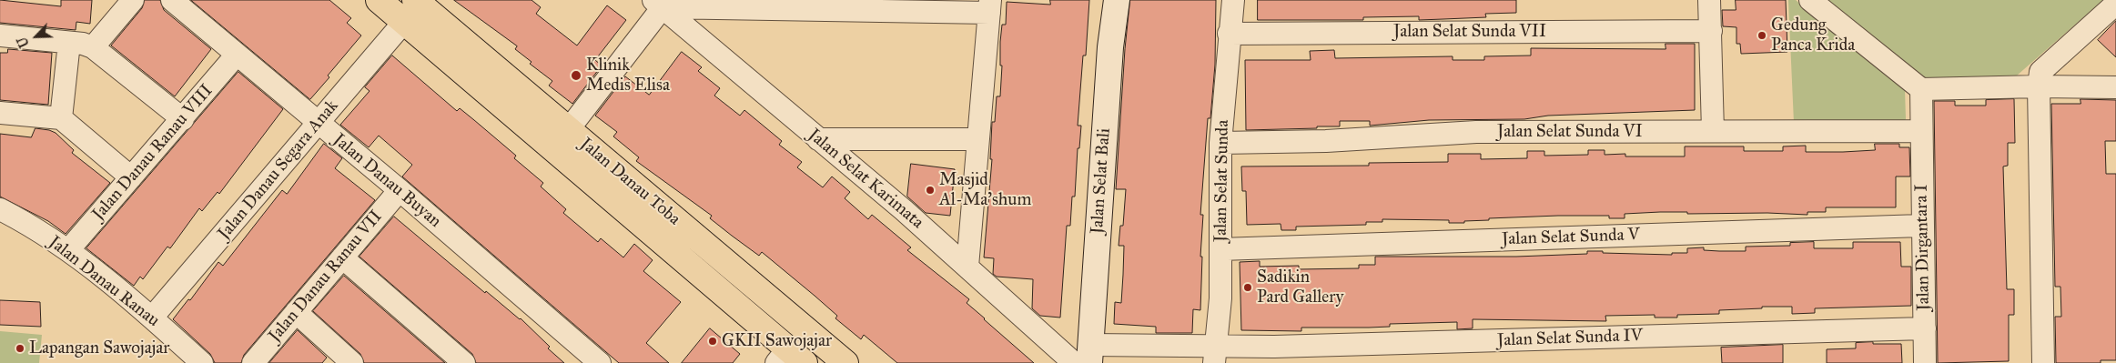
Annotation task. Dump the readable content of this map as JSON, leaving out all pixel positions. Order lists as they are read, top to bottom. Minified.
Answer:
{"streets":{"main road":["Jalan Danau Toba"],"street":["Jalan Selat Sunda VII","Jalan Selat Sunda VI","Jalan Danau Ranau VIII","Jalan Danau Segara Anak","Jalan Selat Karimata","Jalan Danau Buyan","Jalan Selat Bali","Jalan Selat Sunda","Jalan Selat Sunda V","Jalan Dirgantara I","Jalan Danau Ranau VII","Jalan Danau Ranau","Jalan Selat Sunda IV"]},"crossings":[["Jalan Selat Sunda VII","Jalan Selat Sunda"],["Jalan Selat Sunda VI","Jalan Selat Sunda"],["Jalan Selat Sunda VI","Jalan Dirgantara I"],["Jalan Danau Ranau VIII","Jalan Danau Buyan"],["Jalan Danau Ranau VIII","Jalan Danau Ranau"],["Jalan Danau Segara Anak","Jalan Danau Buyan"],["Jalan Danau Segara Anak","Jalan Danau Toba"],["Jalan Danau Segara Anak","Jalan Danau Ranau"],["Jalan Selat Karimata","Jalan Selat Bali"],["Jalan Selat Karimata","Jalan Selat Sunda IV"],["Jalan Danau Buyan","Jalan Danau Ranau VII"],["Jalan Selat Bali","Jalan Selat Sunda IV"],["Jalan Selat Sunda","Jalan Selat Sunda V"],["Jalan Selat Sunda","Jalan Selat Sunda IV"],["Jalan Selat Sunda V","Jalan Dirgantara I"],["Jalan Dirgantara I","Jalan Selat Sunda IV"]],"places":["Gedung Panca Krida","Klinik Medis Elisa","Masjid Al-Ma'shum","Sadikin Pard Gallery","GKII Sawojajar","Lapangan Sawojajar"],"north":"bottom left"}
